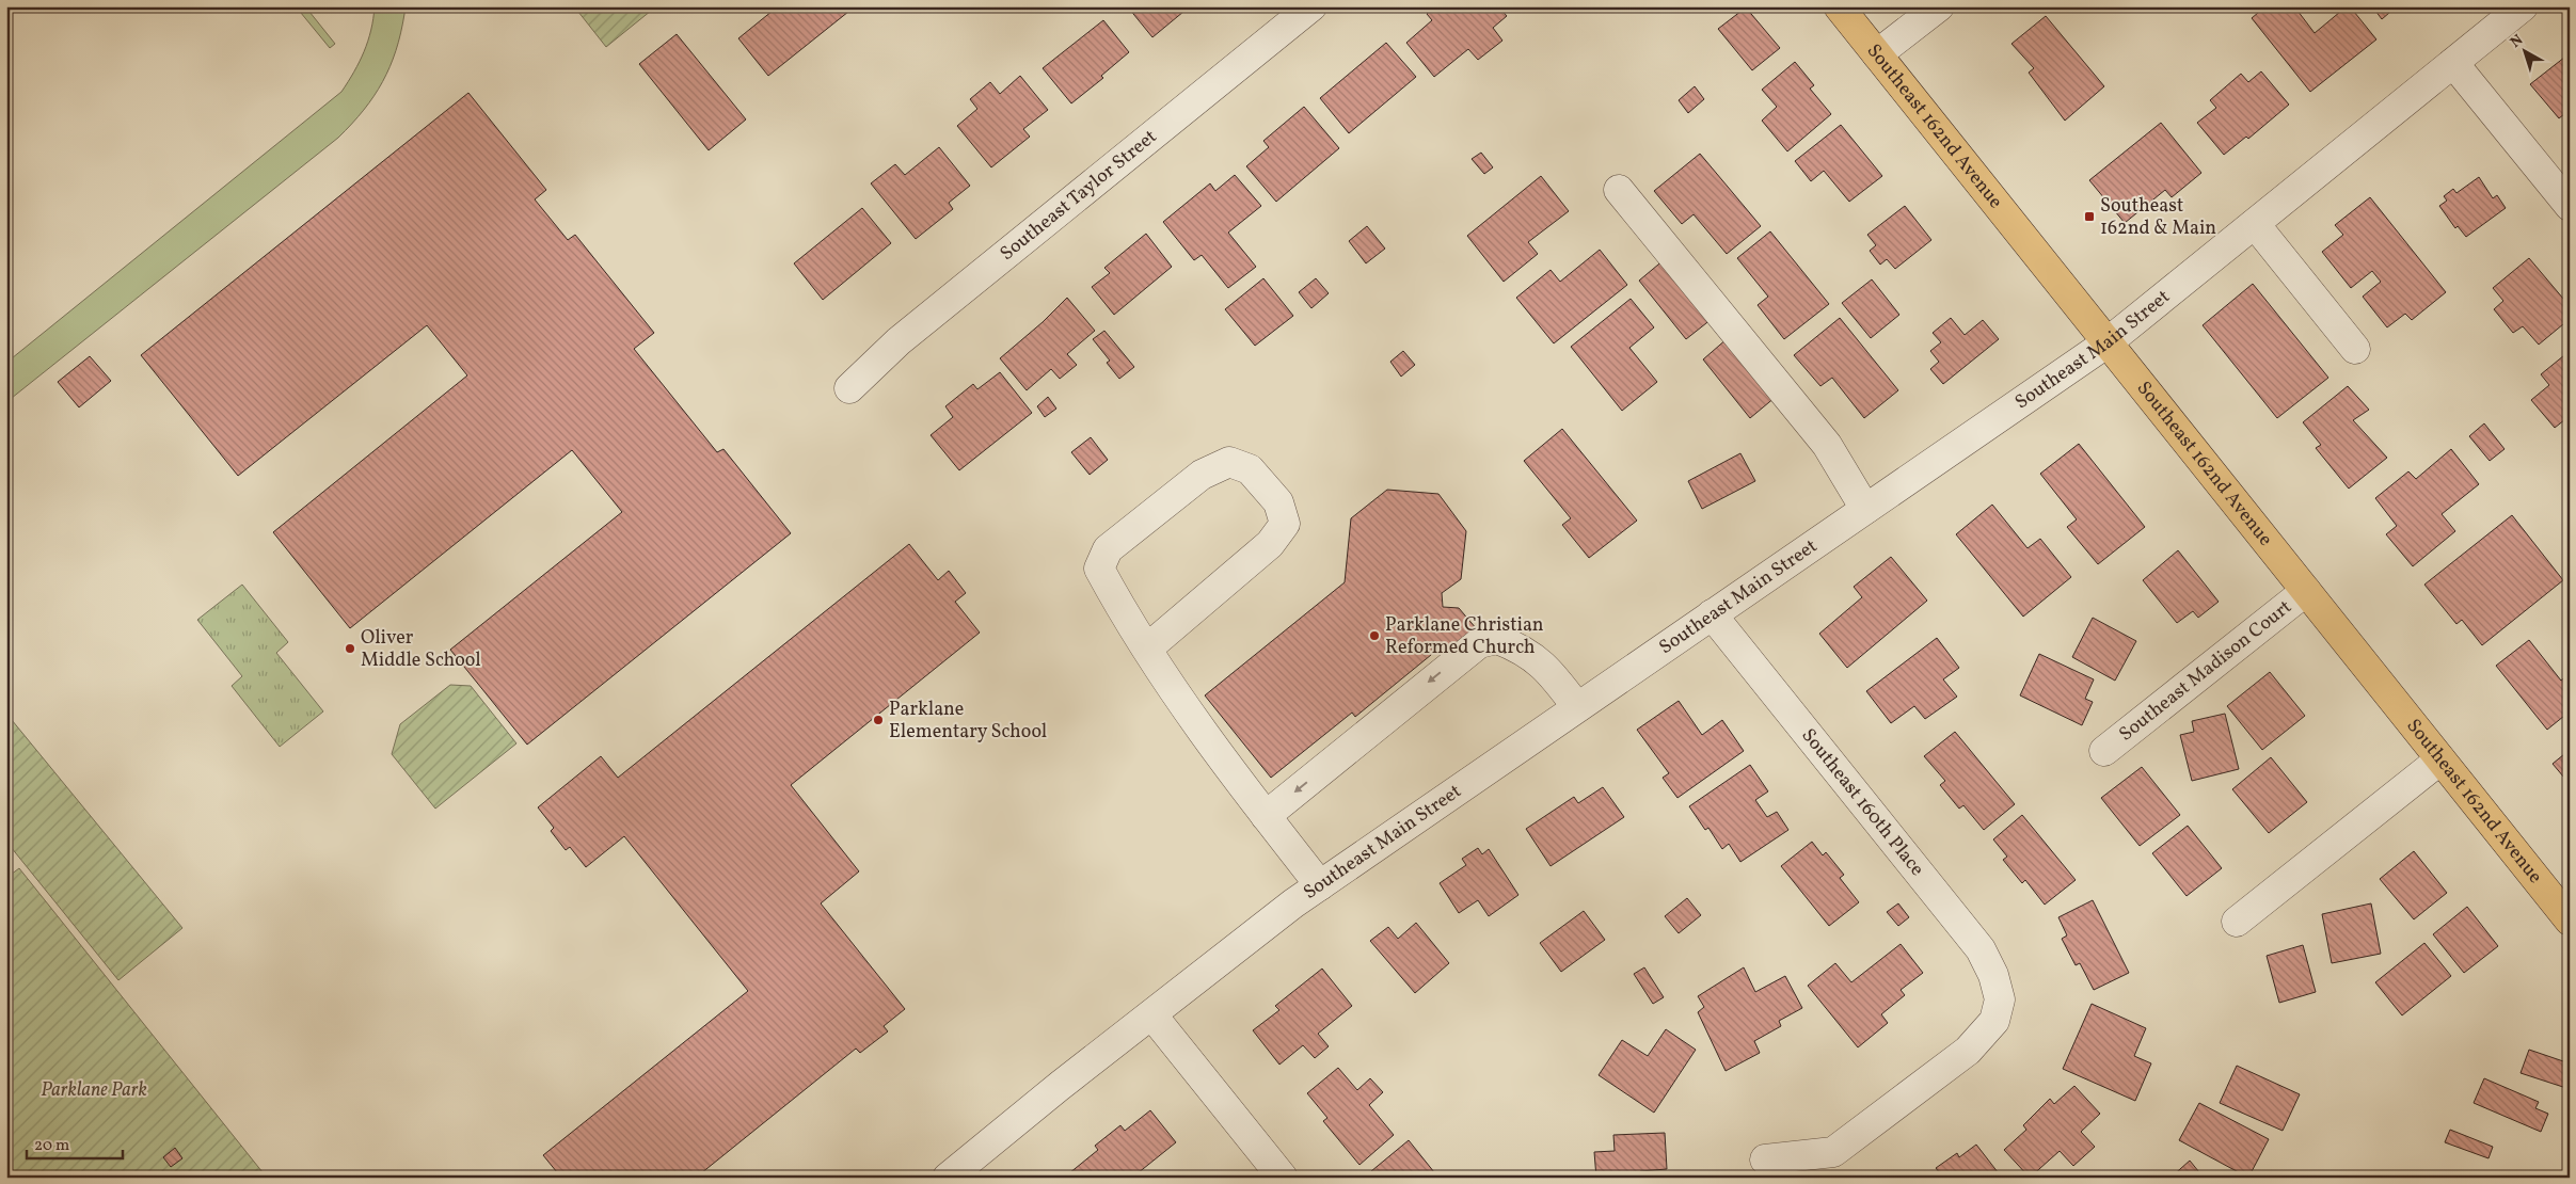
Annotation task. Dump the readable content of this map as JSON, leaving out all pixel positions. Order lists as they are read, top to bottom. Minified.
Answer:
{"streets":{"main road":["Southeast 162nd Avenue"],"street":["Southeast Taylor Street","Southeast Main Street","Southeast Madison Court","Southeast 160th Place"]},"crossings":[["Southeast 162nd Avenue","Southeast Main Street"],["Southeast 162nd Avenue","Southeast Madison Court"],["Southeast Main Street","Southeast 160th Place"]],"parks":["Parklane Park"],"places":{"transit":["Southeast 162nd & Main"],"other":["Parklane Christian Reformed Church","Oliver Middle School","Parklane Elementary School"]},"scale_bar":"20 m","north":"top left"}
